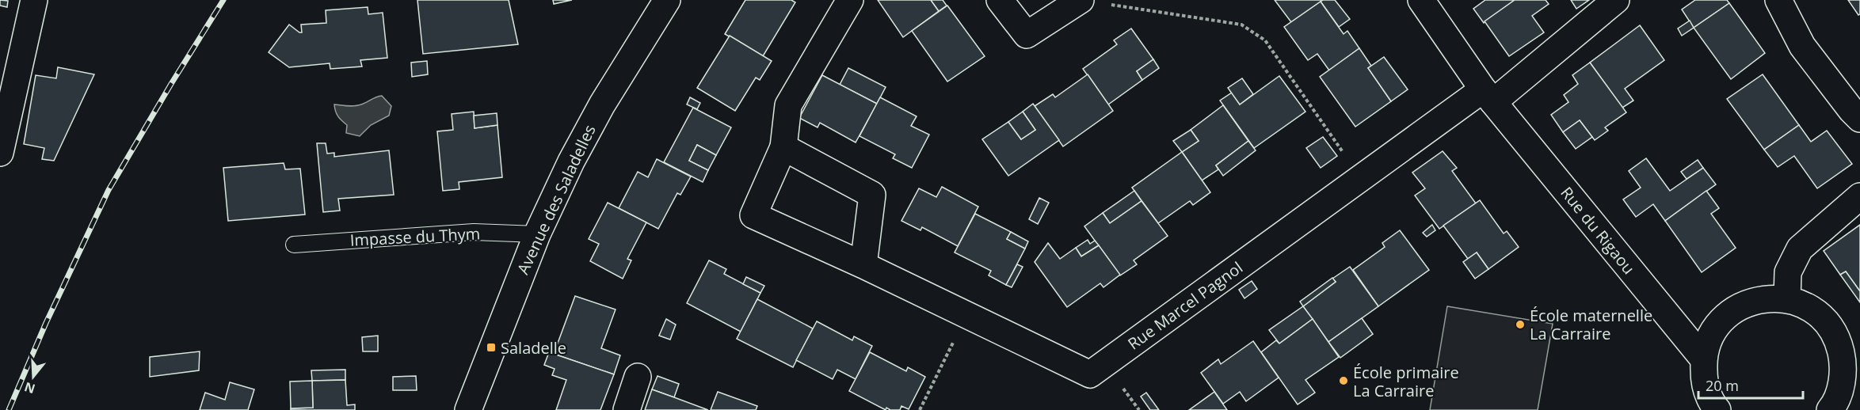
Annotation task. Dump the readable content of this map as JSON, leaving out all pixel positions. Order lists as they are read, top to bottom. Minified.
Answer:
{"streets":{"street":["Avenue des Saladelles","Rue du Rigaou","Rue Marcel Pagnol"],"lane":["Impasse du Thym"]},"crossings":[["Avenue des Saladelles","Impasse du Thym"],["Rue du Rigaou","Rue Marcel Pagnol"]],"places":{"other":["École maternelle La Carraire","École primaire La Carraire"],"transit":["Saladelle"]},"scale_bar":"20 m","north":"bottom"}
